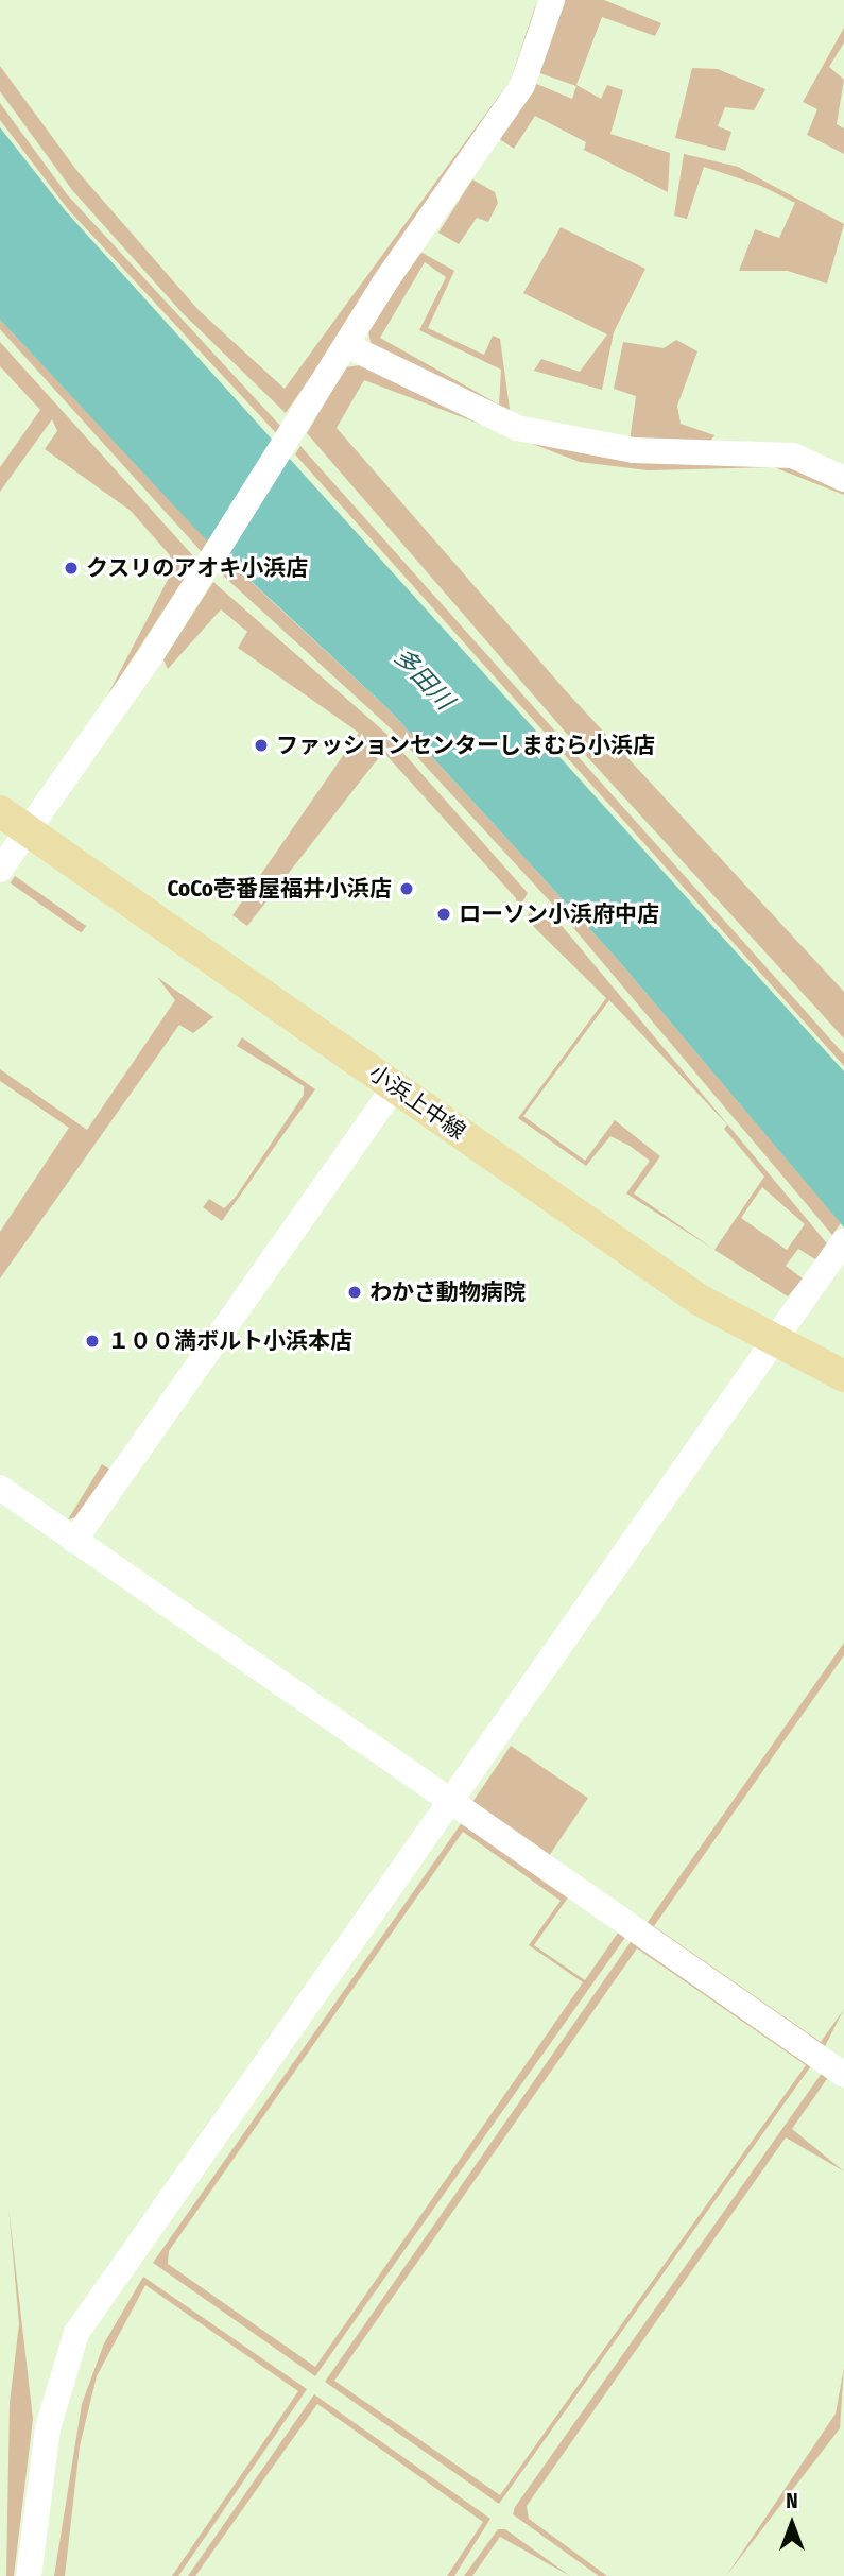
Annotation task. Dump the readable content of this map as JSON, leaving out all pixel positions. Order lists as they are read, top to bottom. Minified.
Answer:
{"streets":{"main road":["小浜上中線"]},"water":["多田川"],"places":["クスリのアオキ小浜店","ファッションセンターしまむら小浜店","CoCo壱番屋福井小浜店","ローソン小浜府中店","わかさ動物病院","１００満ボルト小浜本店"],"north":"top"}
